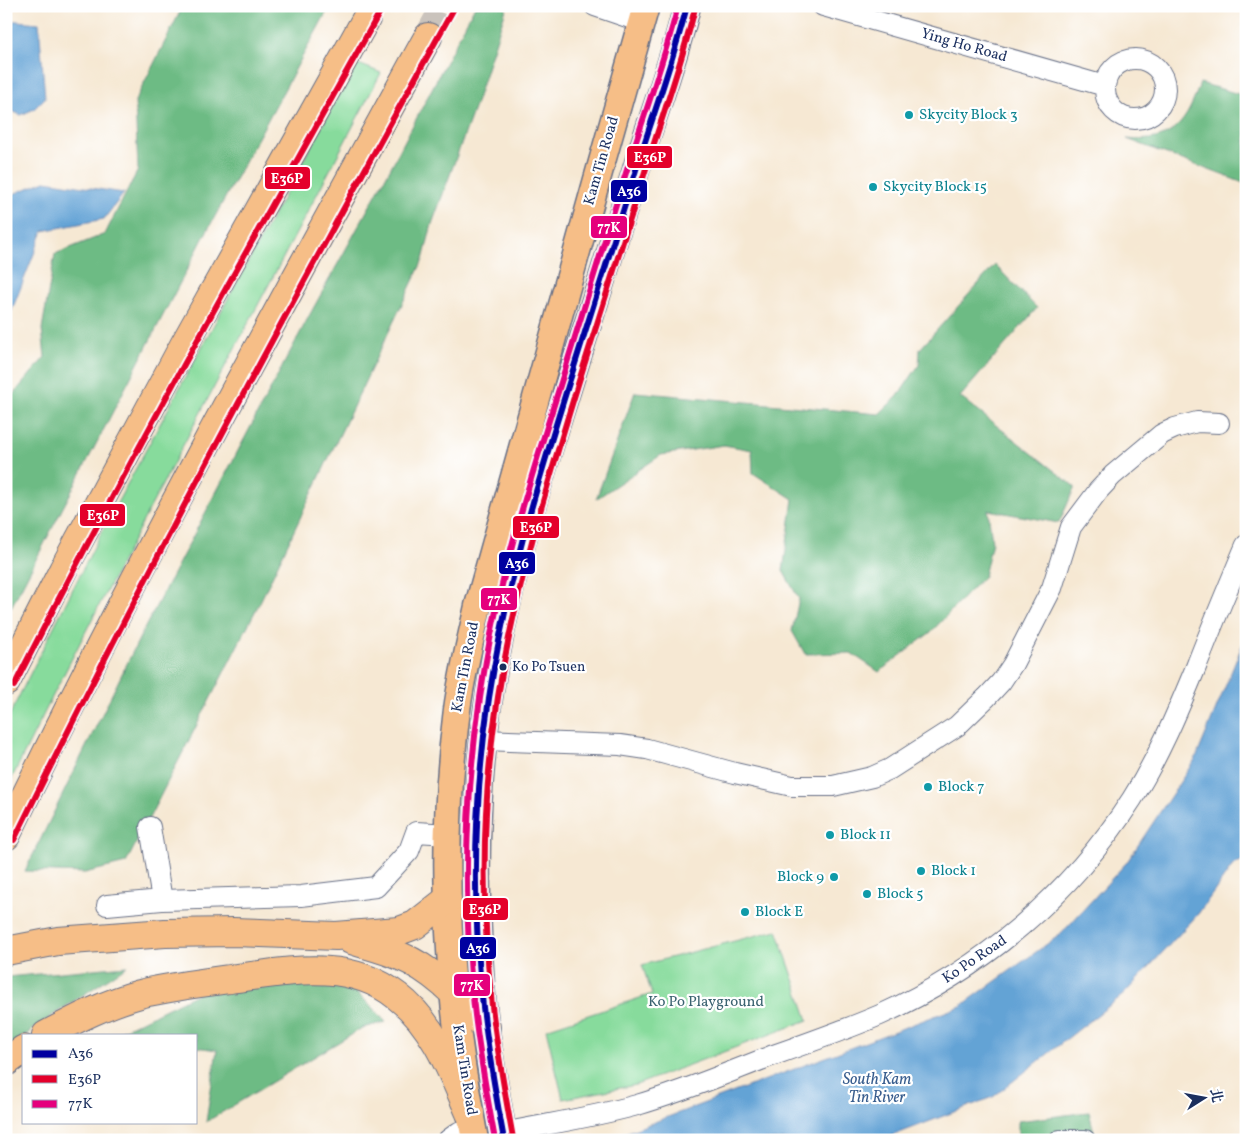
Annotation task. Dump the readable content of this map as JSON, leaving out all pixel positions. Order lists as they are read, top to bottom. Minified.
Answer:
{"streets":{"main road":["Kam Tin Road"],"street":["Ying Ho Road","Ko Po Road"]},"crossings":[["Kam Tin Road","Ko Po Road"]],"water":["South Kam Tin River"],"parks":["Ko Po Playground"],"places":["Skycity Block 3","Skycity Block 15","Ko Po Tsuen","Block 7","Block 11","Block 1","Block 9","Block 5","Block E"],"lines":["transit line A36","transit line 77K","transit line E36P"],"legend":["A36","E36P","77K"],"north":"right"}
